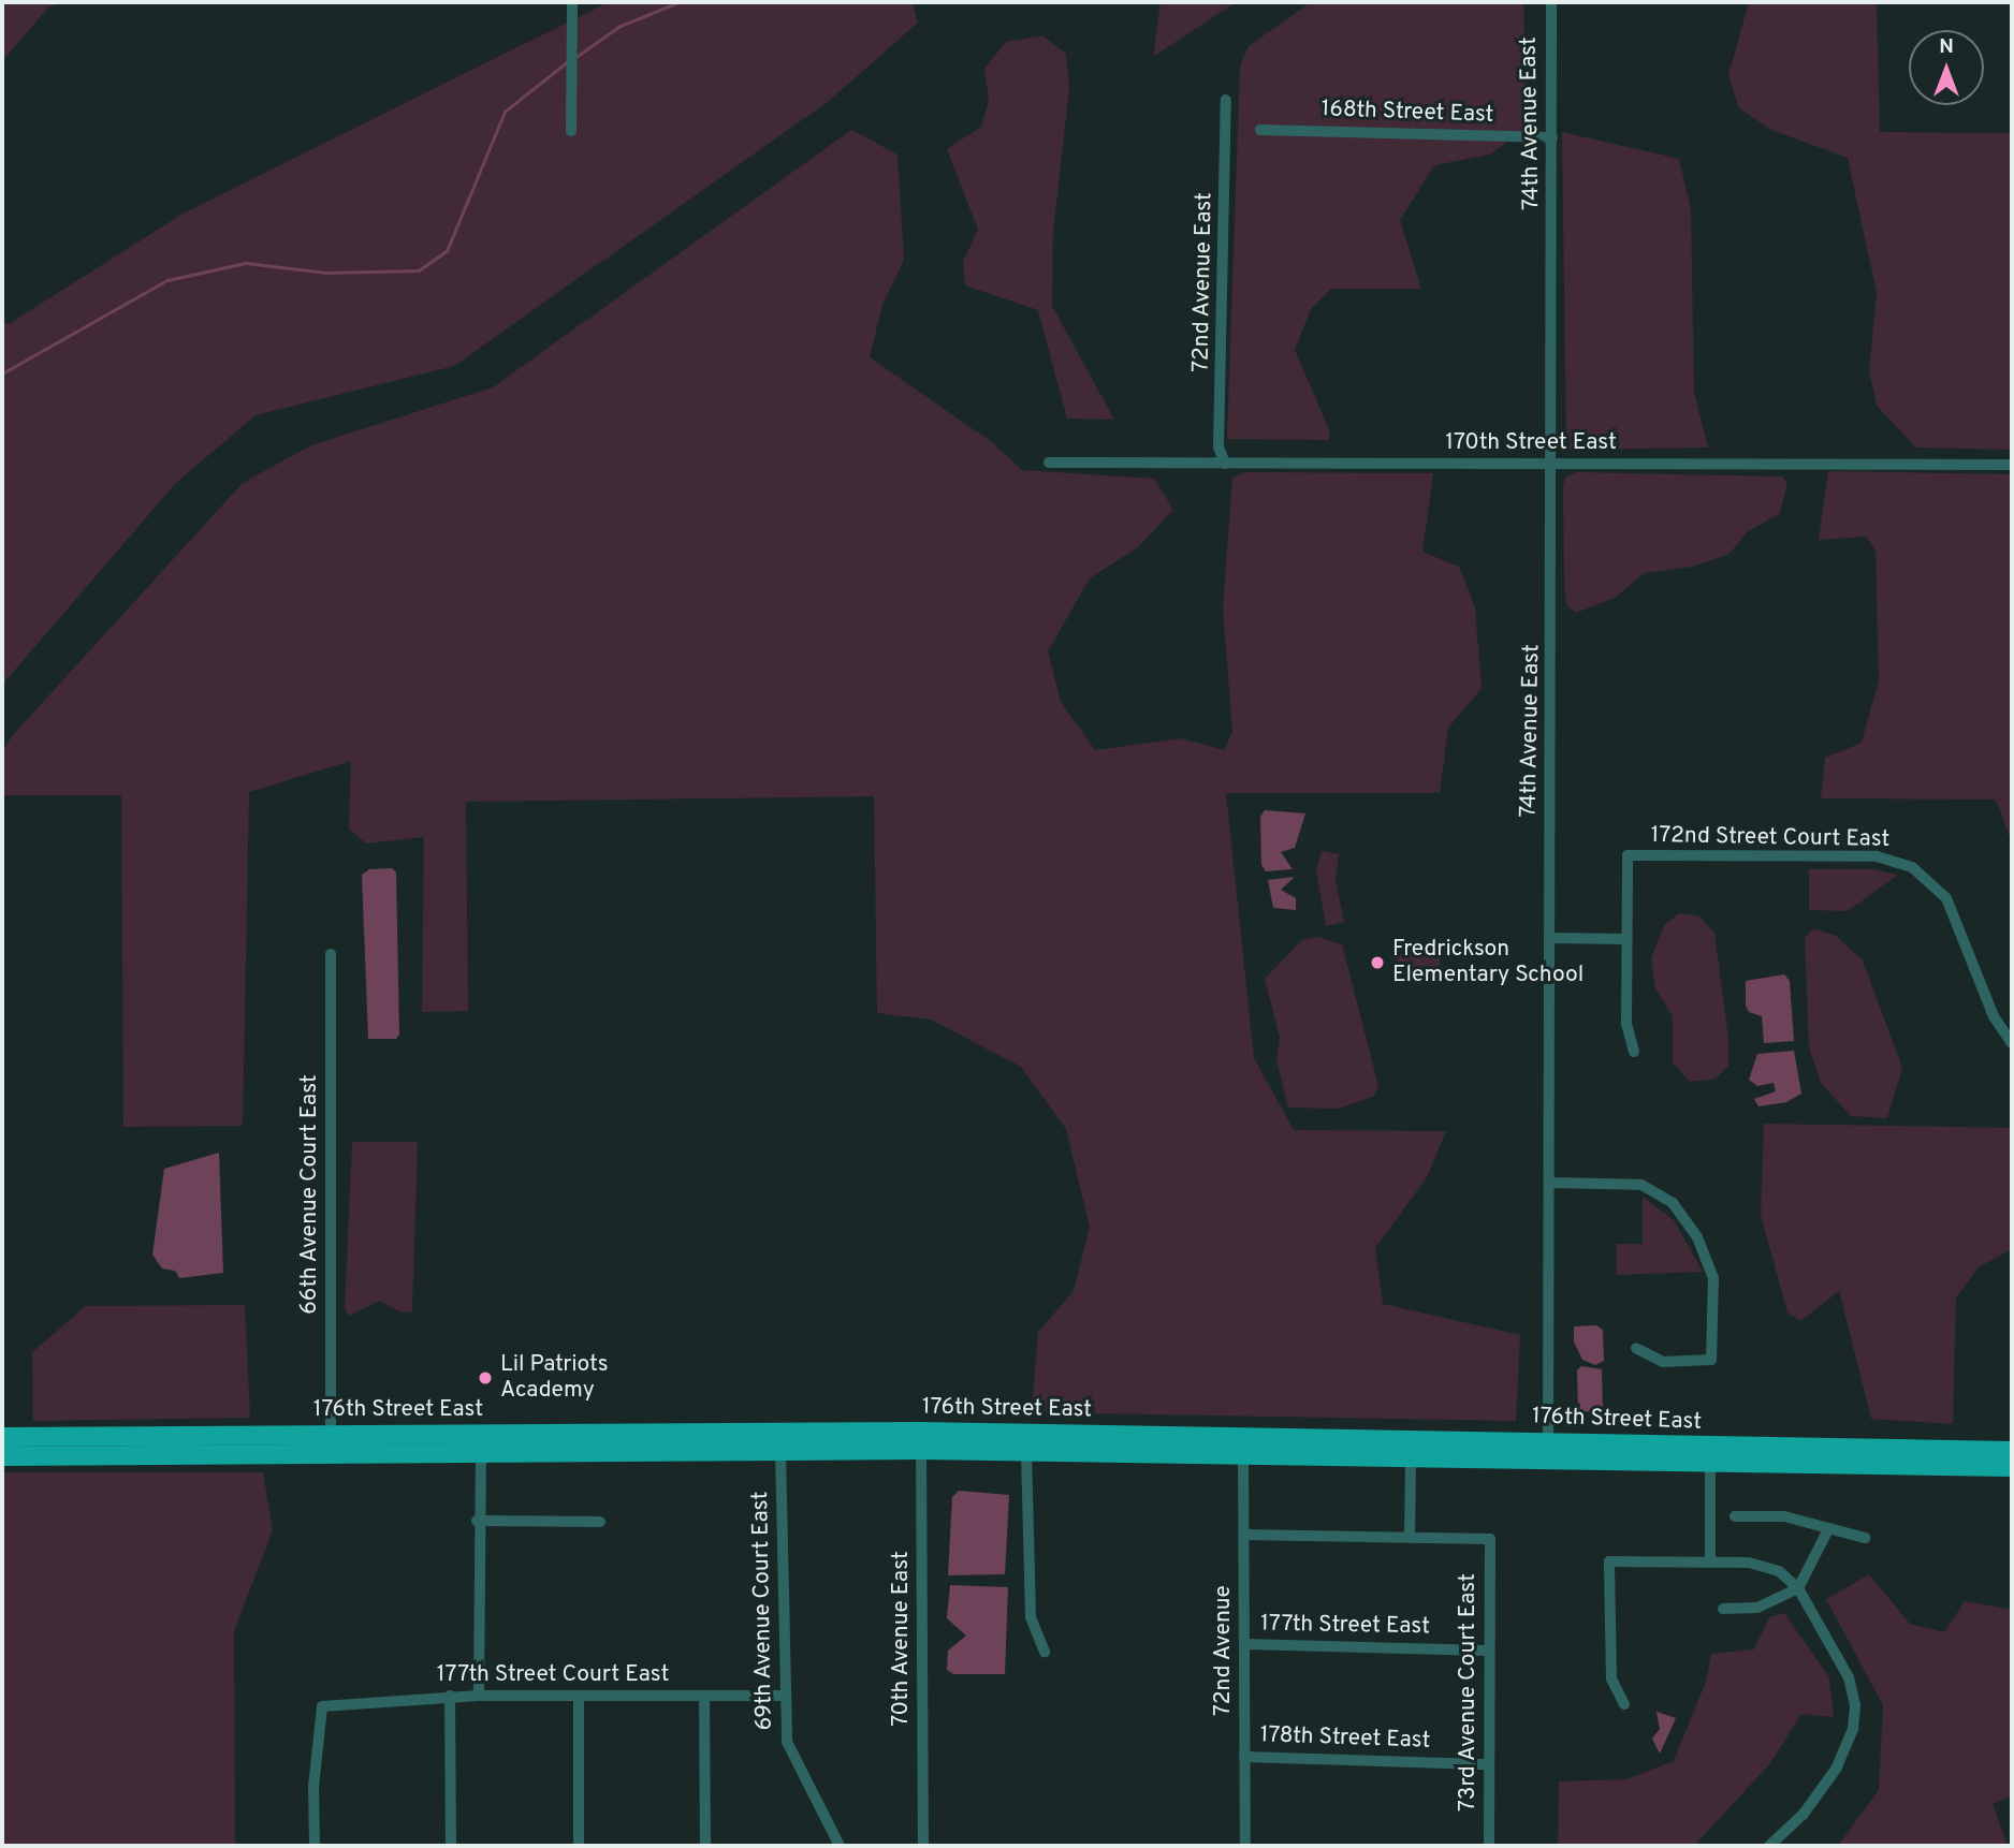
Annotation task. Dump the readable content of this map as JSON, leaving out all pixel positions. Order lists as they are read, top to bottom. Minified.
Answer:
{"streets":{"main road":["176th Street East"],"street":["168th Street East","74th Avenue East","72nd Avenue East","170th Street East","172nd Street Court East","66th Avenue Court East","69th Avenue Court East","177th Street East","70th Avenue East","72nd Avenue","177th Street Court East","73rd Avenue Court East","178th Street East"]},"crossings":[["168th Street East","74th Avenue East"],["74th Avenue East","170th Street East"],["74th Avenue East","176th Street East"],["72nd Avenue East","170th Street East"],["66th Avenue Court East","176th Street East"],["176th Street East","69th Avenue Court East"],["176th Street East","70th Avenue East"],["176th Street East","72nd Avenue"],["69th Avenue Court East","177th Street Court East"],["177th Street East","72nd Avenue"],["177th Street East","73rd Avenue Court East"],["72nd Avenue","178th Street East"],["73rd Avenue Court East","178th Street East"]],"places":["Fredrickson Elementary School","Lil Patriots Academy"],"north":"top"}
